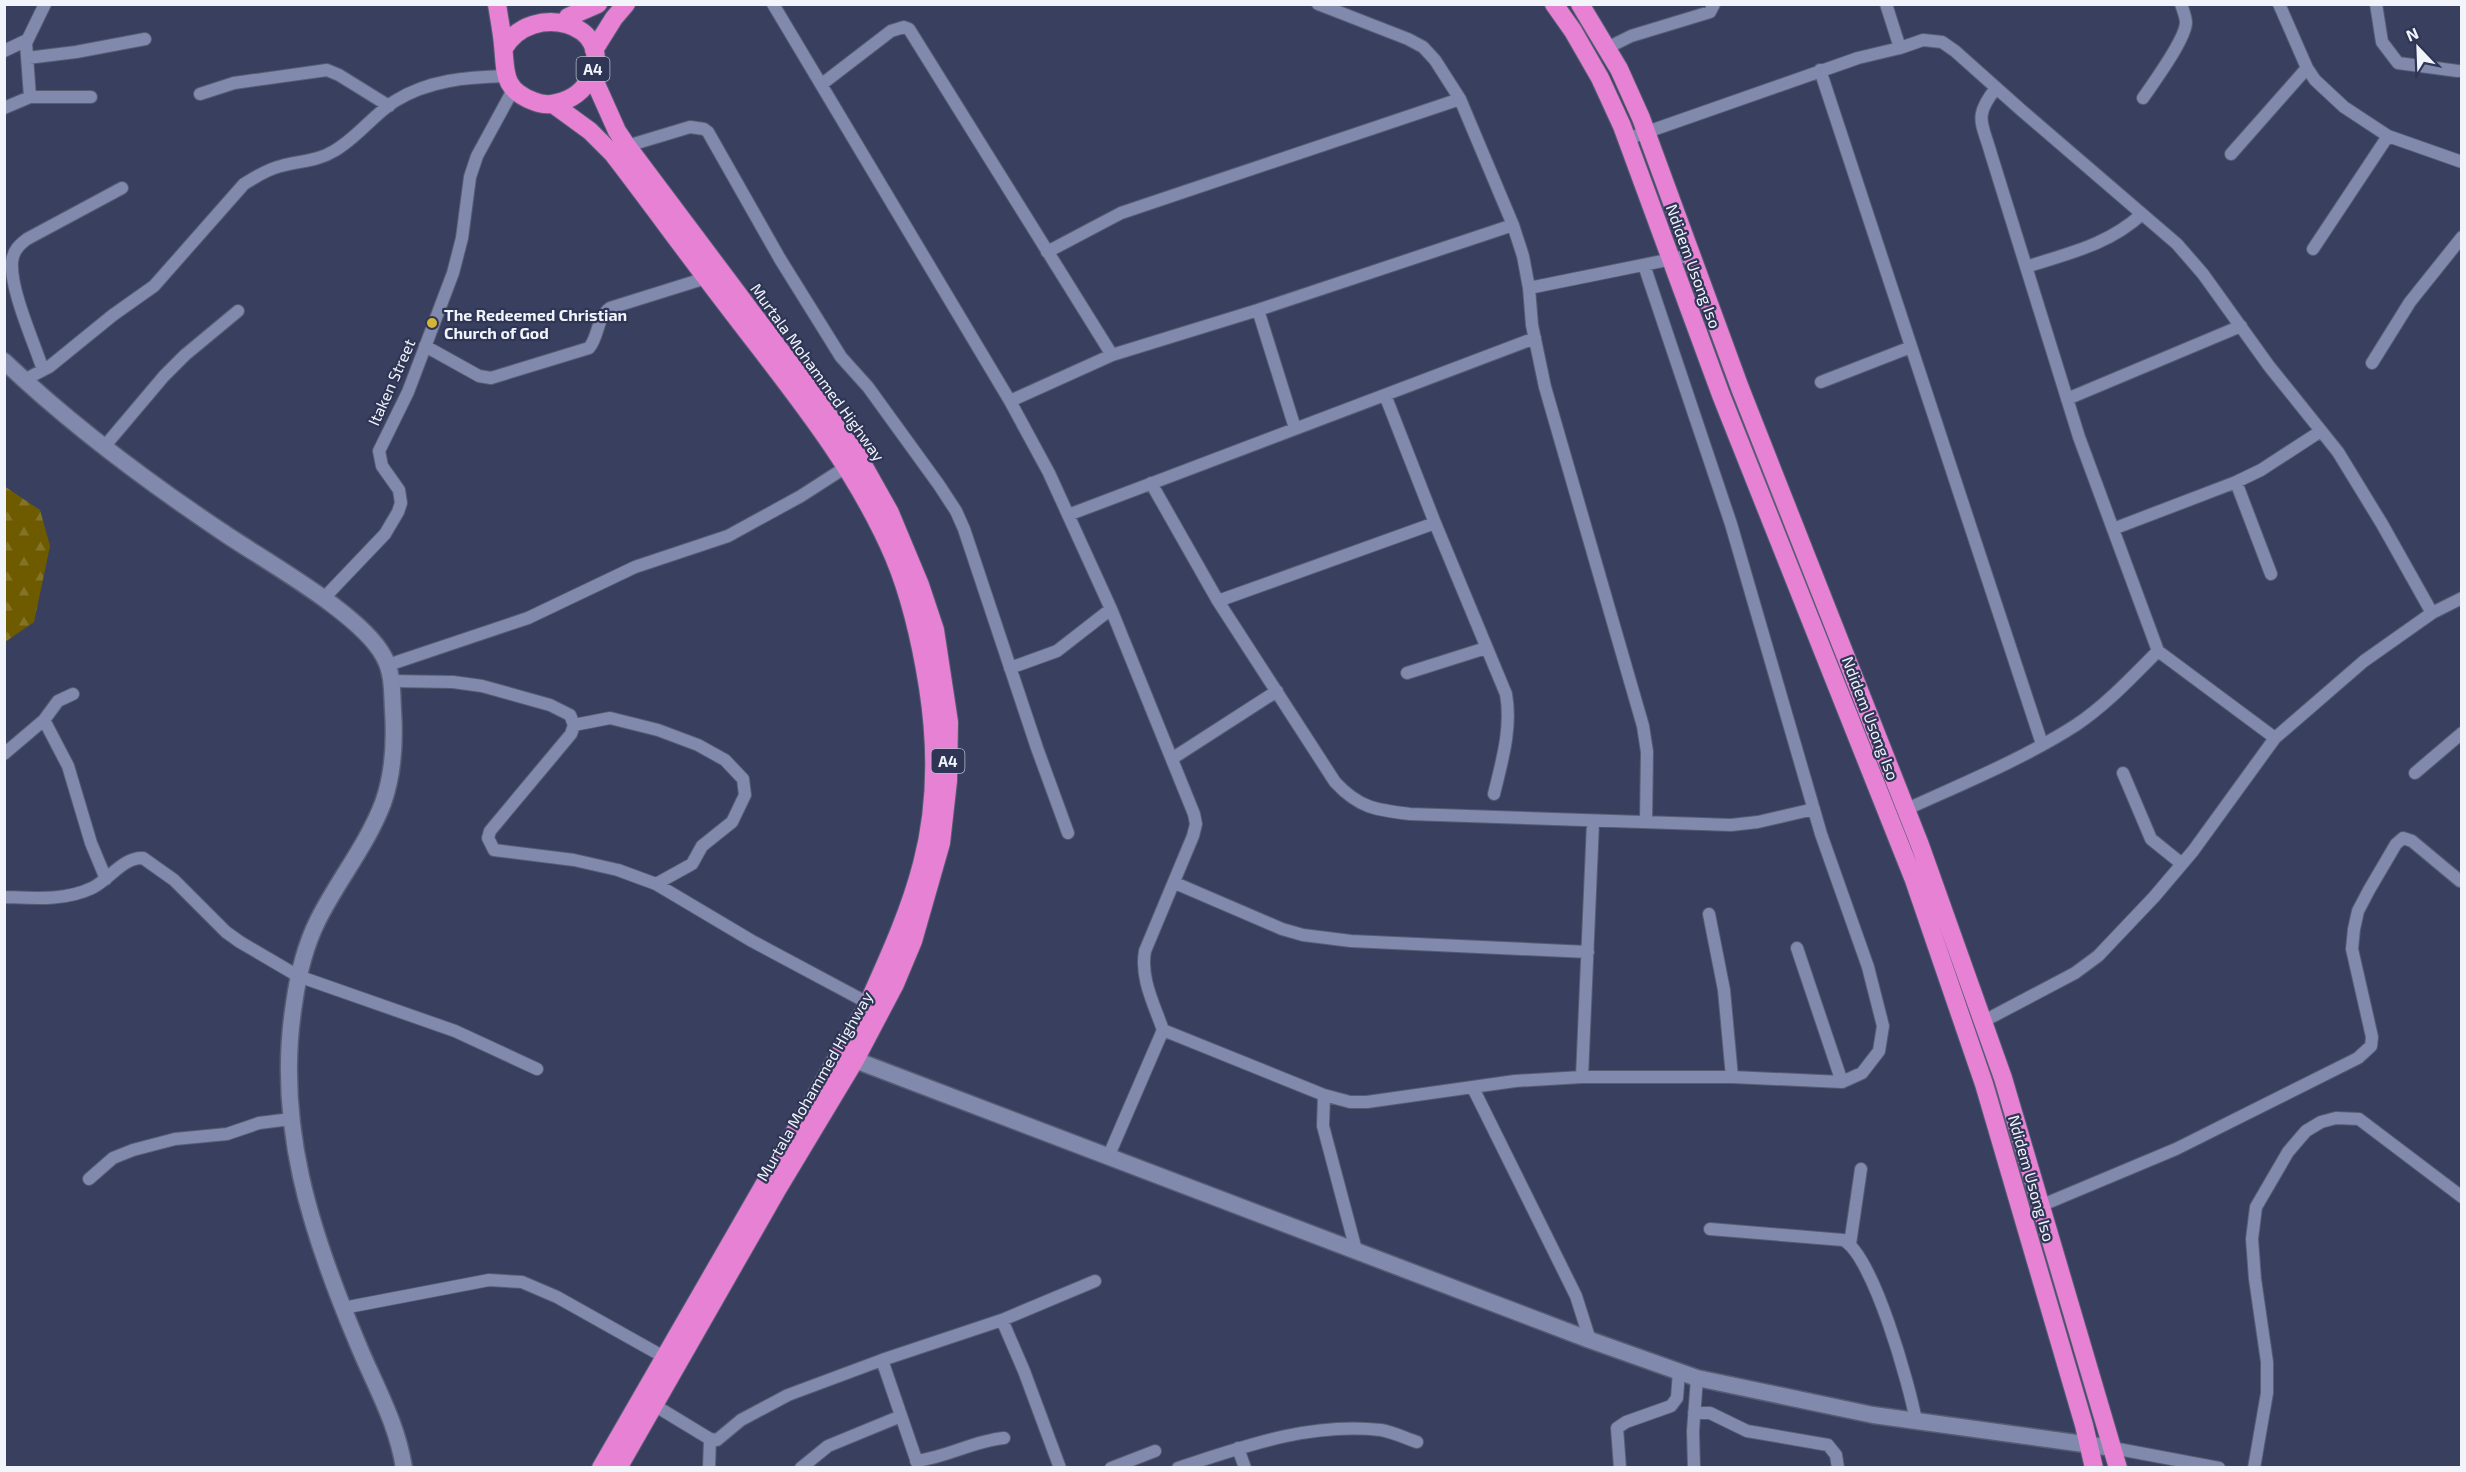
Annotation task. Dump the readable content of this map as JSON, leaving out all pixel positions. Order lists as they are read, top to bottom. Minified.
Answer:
{"streets":{"highway":["A4","Ndidem Usong Iso","Murtala Mohammed Highway"],"street":["Itaken Street"]},"crossings":[["A4","Murtala Mohammed Highway"],["A4","Itaken Street"],["Murtala Mohammed Highway","Itaken Street"]],"places":["The Redeemed Christian Church of God"],"north":"top left"}
